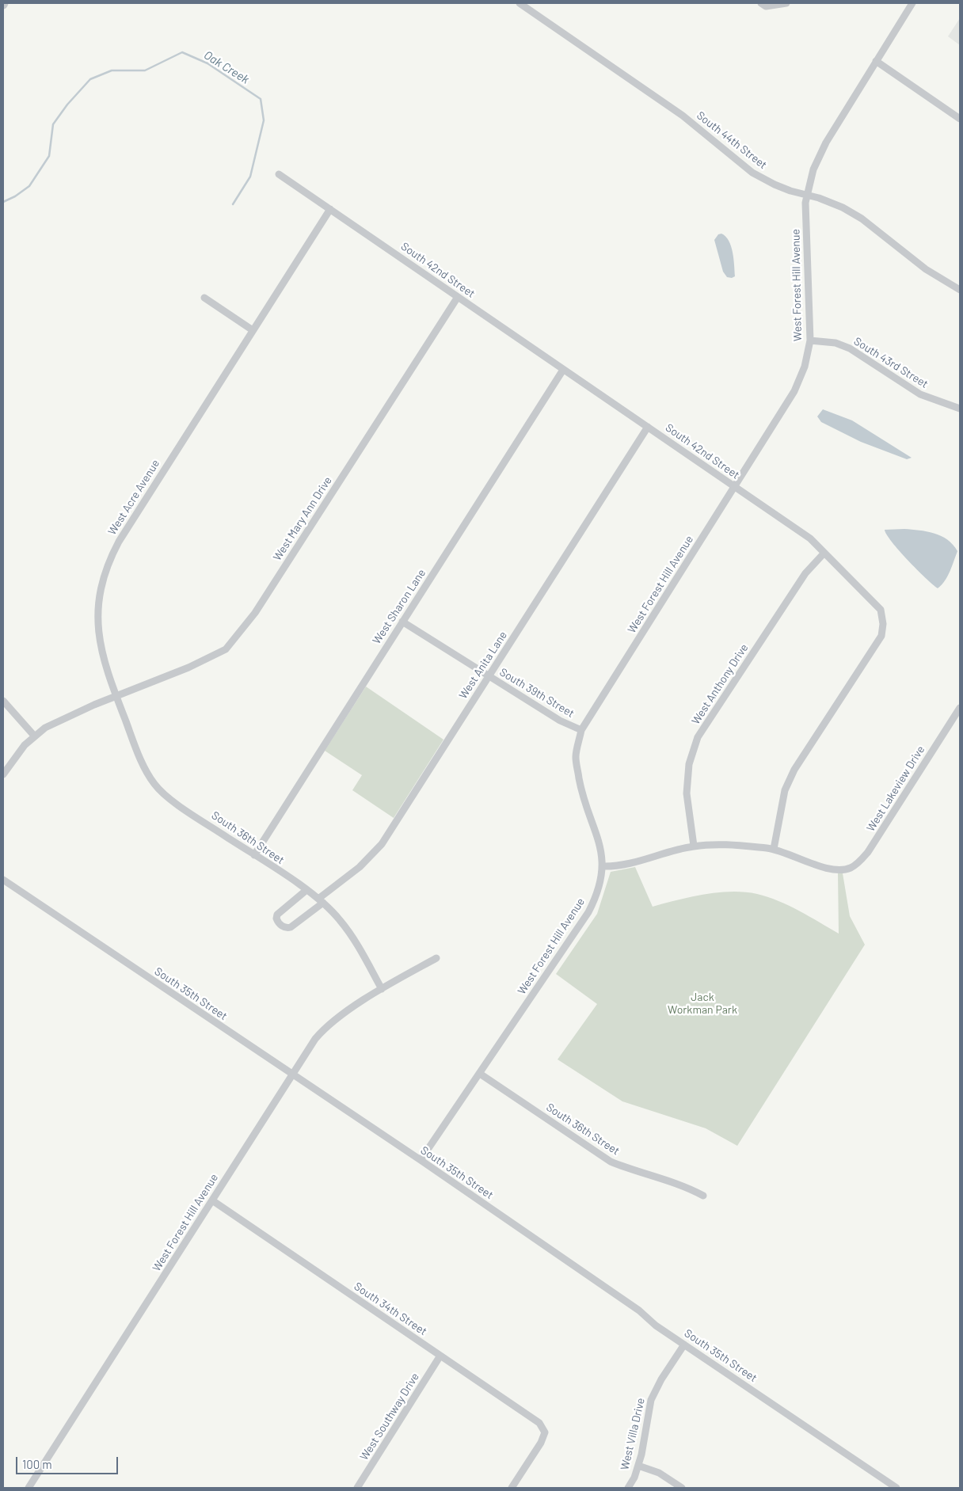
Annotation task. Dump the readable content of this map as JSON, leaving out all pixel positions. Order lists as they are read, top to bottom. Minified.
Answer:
{"streets":{"street":["South 44th Street","South 42nd Street","West Forest Hill Avenue","South 43rd Street","West Acre Avenue","West Mary Ann Drive","West Sharon Lane","West Anita Lane","West Anthony Drive","South 39th Street","West Lakeview Drive","South 36th Street","South 35th Street","South 34th Street","West Southway Drive","West Villa Drive"]},"crossings":[["South 44th Street","West Forest Hill Avenue"],["South 42nd Street","West Forest Hill Avenue"],["South 42nd Street","West Acre Avenue"],["South 42nd Street","West Mary Ann Drive"],["South 42nd Street","West Sharon Lane"],["South 42nd Street","West Anita Lane"],["South 42nd Street","West Anthony Drive"],["South 42nd Street","West Lakeview Drive"],["West Forest Hill Avenue","South 43rd Street"],["West Forest Hill Avenue","South 39th Street"],["West Forest Hill Avenue","South 36th Street"],["West Forest Hill Avenue","South 35th Street"],["West Forest Hill Avenue","South 34th Street"],["West Acre Avenue","West Mary Ann Drive"],["West Acre Avenue","South 36th Street"],["West Mary Ann Drive","South 36th Street"],["West Sharon Lane","South 39th Street"],["West Sharon Lane","South 36th Street"],["West Anita Lane","South 39th Street"],["West Anita Lane","South 36th Street"],["South 35th Street","West Villa Drive"],["South 34th Street","West Southway Drive"]],"water":["Oak Creek"],"parks":["Jack Workman Park"],"scale_bar":"100 m"}
